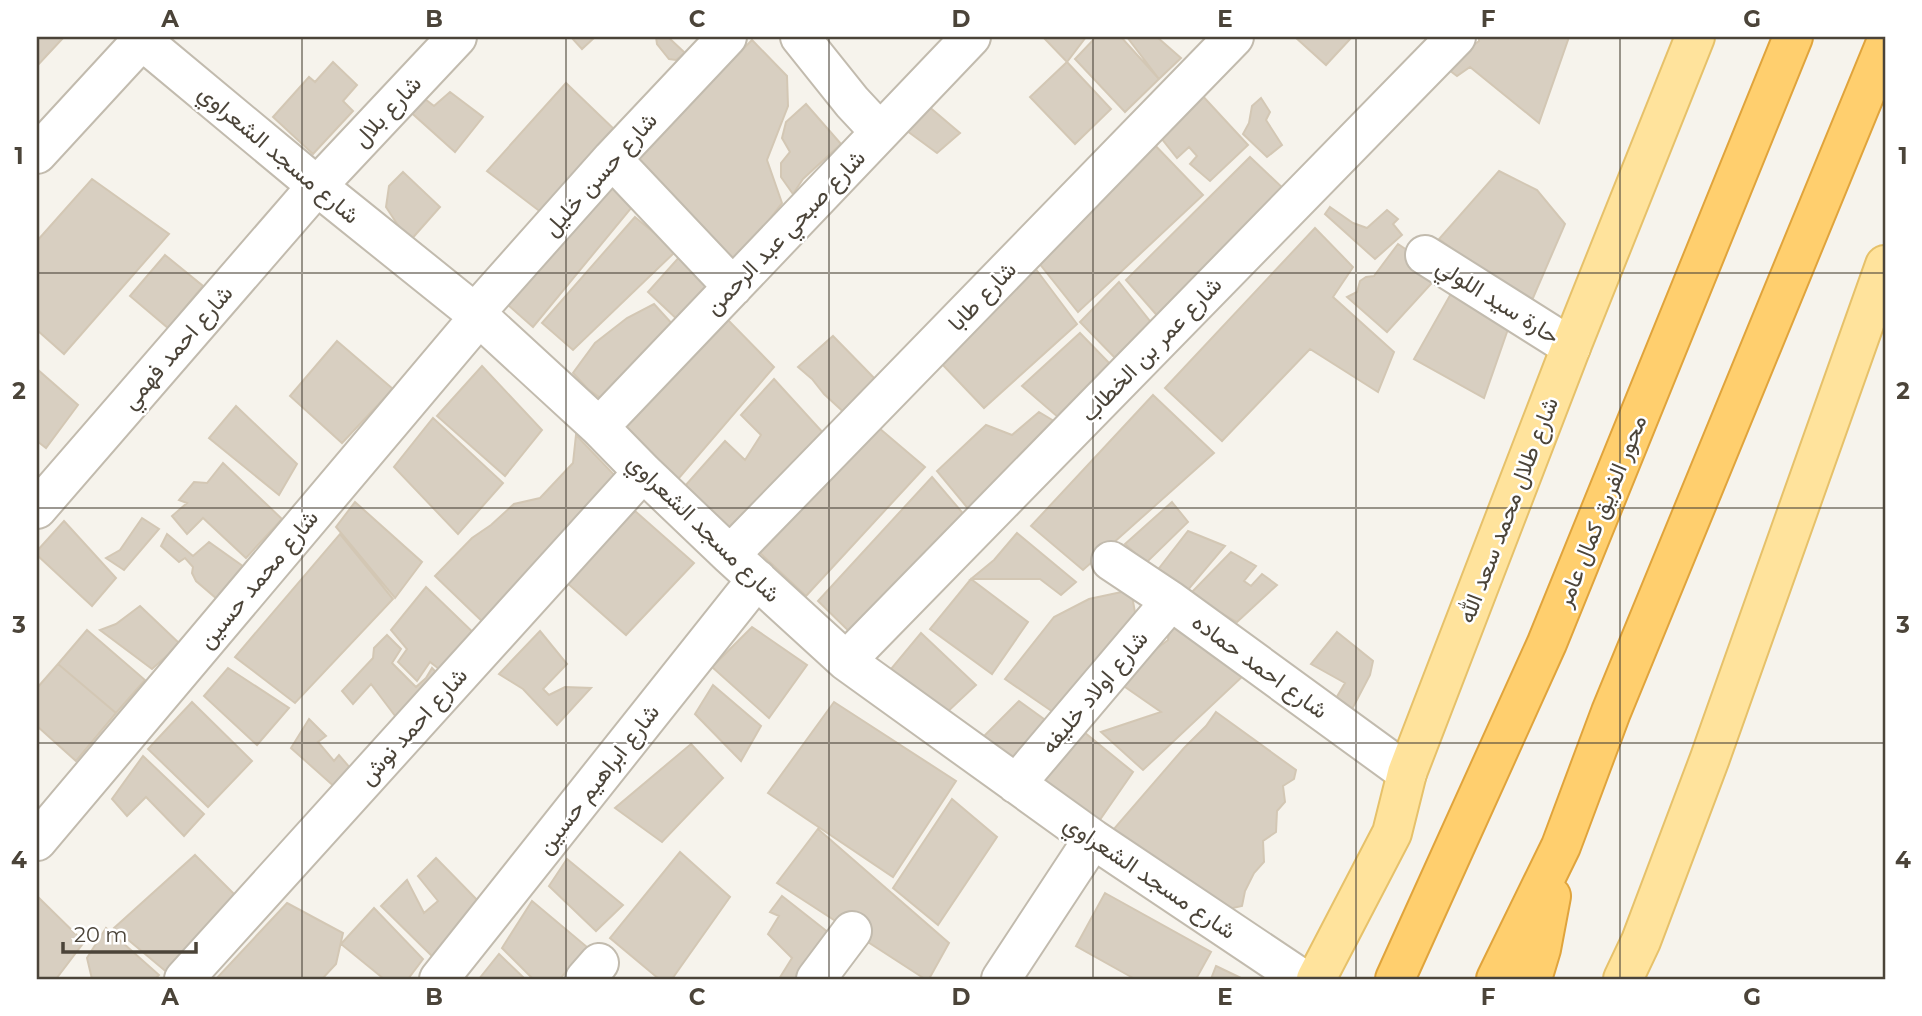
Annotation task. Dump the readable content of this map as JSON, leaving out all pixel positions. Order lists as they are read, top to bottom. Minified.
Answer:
{"streets":{"highway":["محور الفريق كمال عامر"],"main road":["شارع طلال محمد سعد الله"],"street":["شارع بلال","شارع مسجد الشعراوي","شارع حسن خليل","شارع صبحي عبد الرحمن","شارع طابا","حارة سيد اللولي","شارع احمد فهمي","شارع عمر بن الخطاب","شارع محمد حسين","شارع احمد حماده","شارع اولاد خليفه","شارع احمد نوش","شارع ابراهيم حسين"]},"crossings":[["شارع بلال","شارع مسجد الشعراوي"],["شارع بلال","شارع احمد فهمي"],["شارع مسجد الشعراوي","شارع حسن خليل"],["شارع مسجد الشعراوي","شارع صبحي عبد الرحمن"],["شارع مسجد الشعراوي","شارع طابا"],["شارع مسجد الشعراوي","شارع احمد فهمي"],["شارع مسجد الشعراوي","شارع عمر بن الخطاب"],["شارع مسجد الشعراوي","شارع محمد حسين"],["شارع مسجد الشعراوي","شارع اولاد خليفه"],["شارع مسجد الشعراوي","شارع احمد نوش"],["شارع مسجد الشعراوي","شارع ابراهيم حسين"],["شارع حسن خليل","شارع محمد حسين"],["شارع طابا","شارع ابراهيم حسين"],["حارة سيد اللولي","شارع طلال محمد سعد الله"],["شارع طلال محمد سعد الله","شارع احمد حماده"],["شارع احمد حماده","شارع اولاد خليفه"]],"scale_bar":"20 m","grid":{"columns":["A","B","C","D","E","F","G"],"rows":["1","2","3","4"]}}
